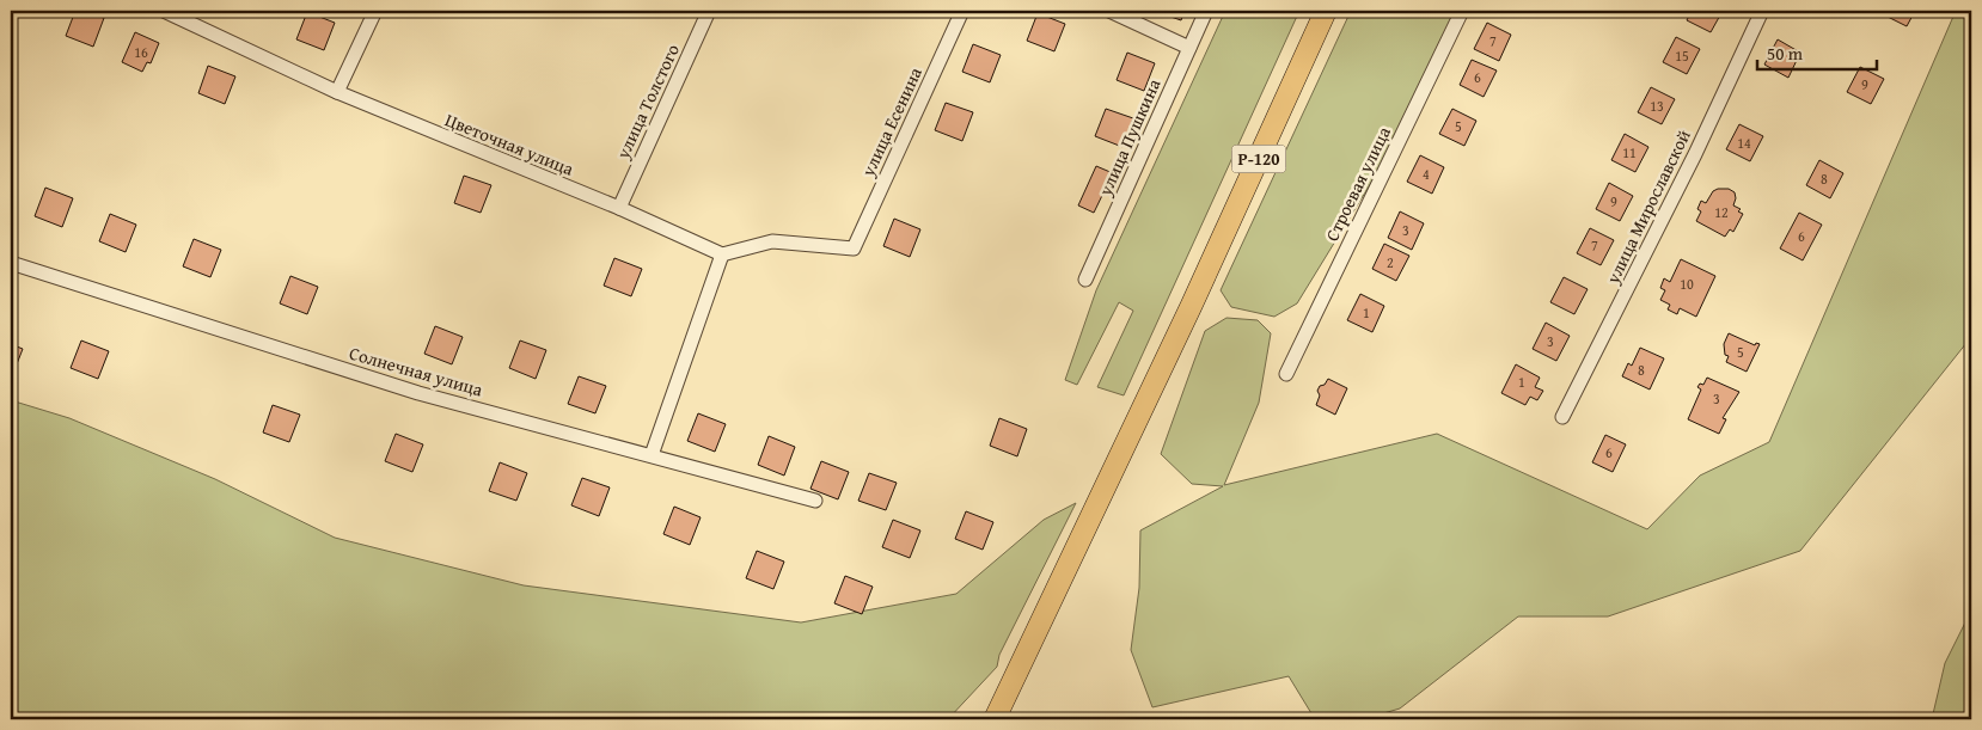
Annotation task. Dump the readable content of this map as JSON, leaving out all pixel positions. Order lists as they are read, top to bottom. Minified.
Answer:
{"streets":{"main road":["Р-120"],"street":["улица Толстого","улица Есенина","улица Пушкина","Цветочная улица","Строевая улица","улица Мирославской","Солнечная улица"]},"crossings":[["улица Толстого","Цветочная улица"],["улица Есенина","Цветочная улица"]],"house_numbers":["7","16","15","6","9","13","5","14","11","4","8","9","12","3","6","7","2","10","1","3","5","8","1","3","6"],"scale_bar":"50 m"}
